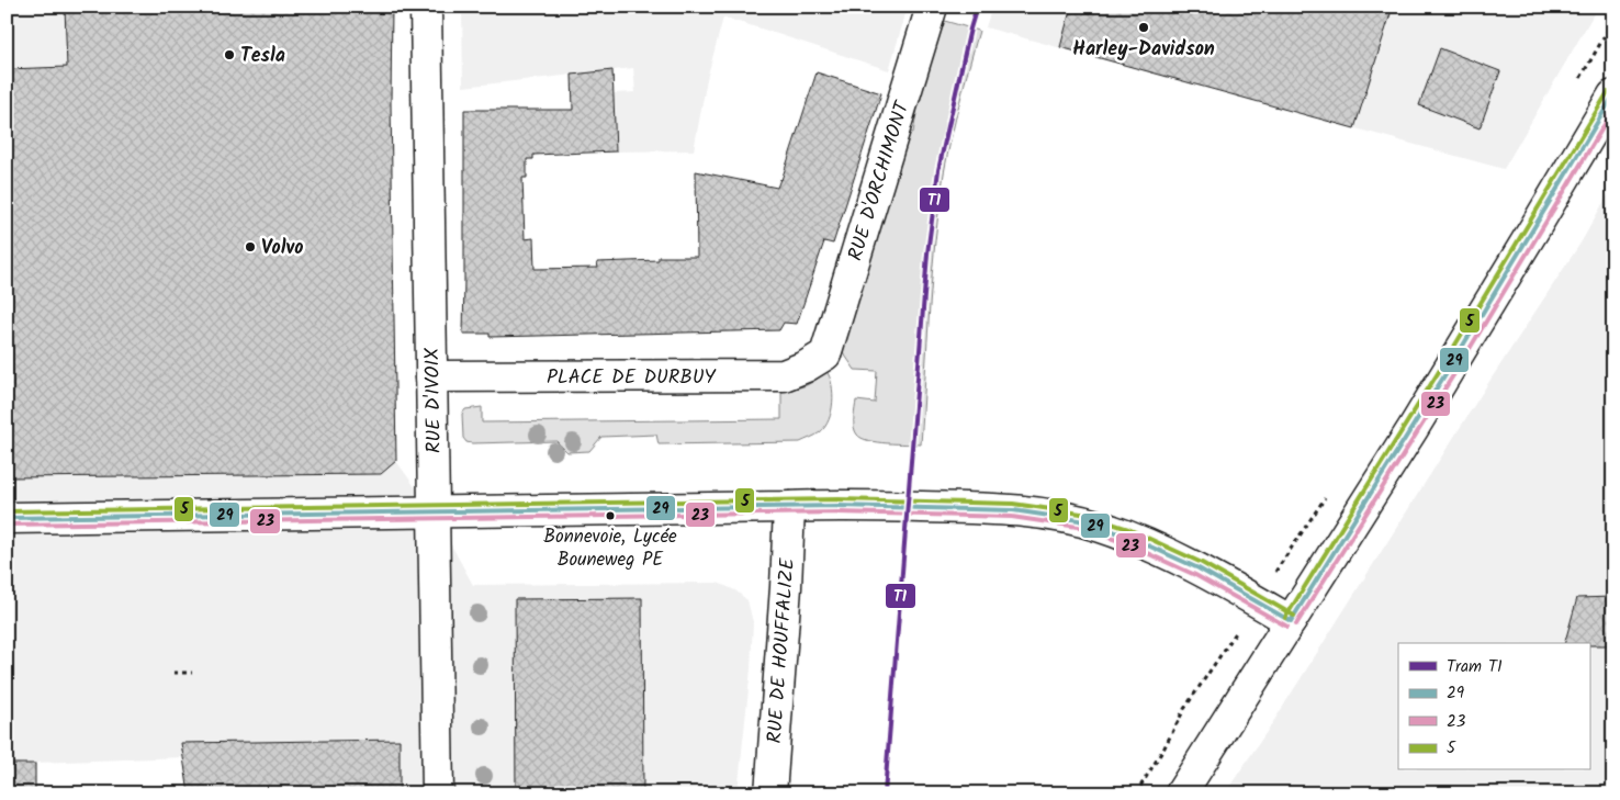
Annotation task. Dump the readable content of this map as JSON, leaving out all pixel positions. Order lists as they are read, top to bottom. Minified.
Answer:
{"streets":{"main road":["RUE D'ORCHIMONT","PLACE DE DURBUY","RUE D'IVOIX","RUE DE HOUFFALIZE"]},"crossings":[["RUE D'ORCHIMONT","PLACE DE DURBUY"],["PLACE DE DURBUY","RUE D'IVOIX"]],"places":["Harley-Davidson","Tesla","Volvo","Bonnevoie, Lycée Bouneweg PE"],"lines":["tram line T1","transit line 5","transit line 29","transit line 23"],"legend":["Tram T1","29","23","5"]}
